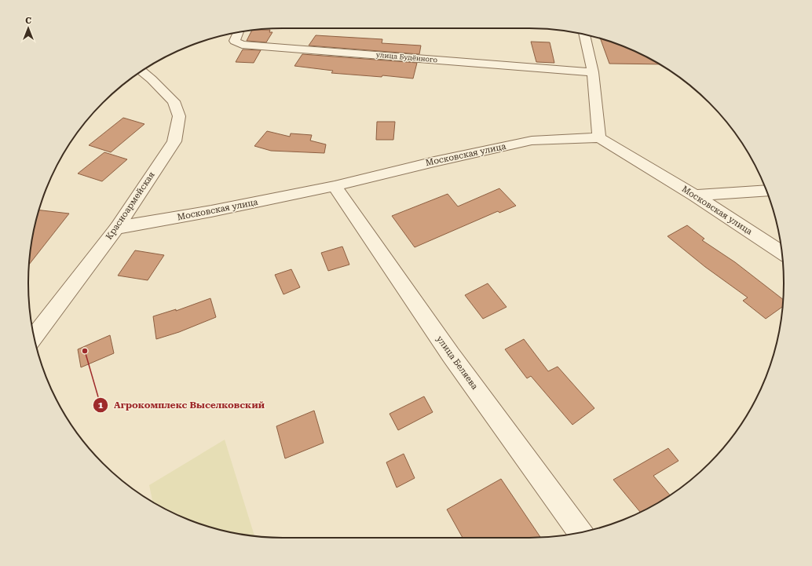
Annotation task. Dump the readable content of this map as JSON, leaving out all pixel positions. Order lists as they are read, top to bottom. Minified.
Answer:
{"streets":{"street":["улица Будённого","Московская улица","Красноармейская","улица Беляева"]},"crossings":[["Московская улица","Красноармейская"],["Московская улица","улица Беляева"]],"places":["Агрокомплекс Выселковский"],"north":"top"}
